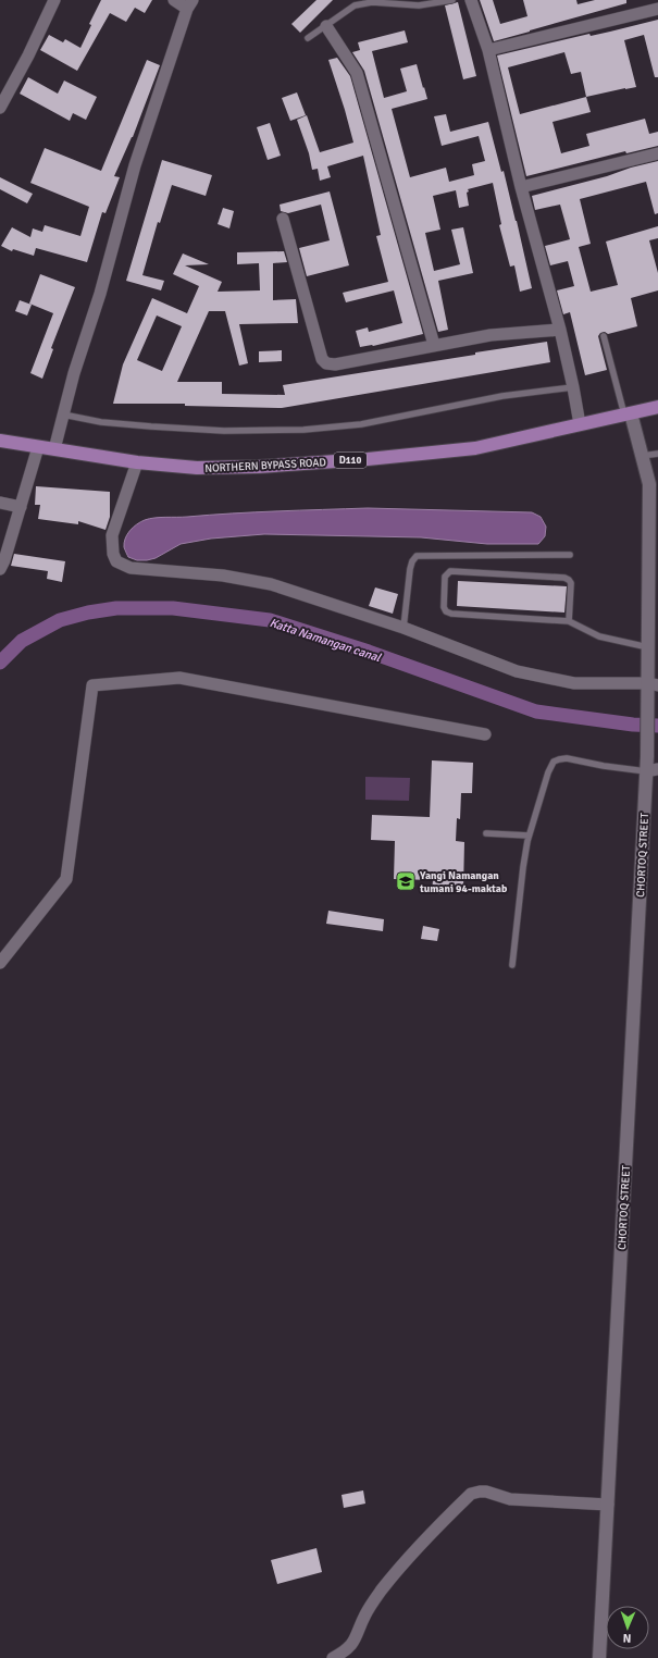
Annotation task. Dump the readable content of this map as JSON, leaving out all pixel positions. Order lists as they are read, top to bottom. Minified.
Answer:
{"streets":{"main road":["D110","NORTHERN BYPASS ROAD","CHORTOQ STREET"]},"crossings":[["NORTHERN BYPASS ROAD","CHORTOQ STREET"]],"water":["Katta Namangan canal"],"places":{"school or university":["Yangi Namangan tumani 94-maktab"]},"north":"bottom"}
